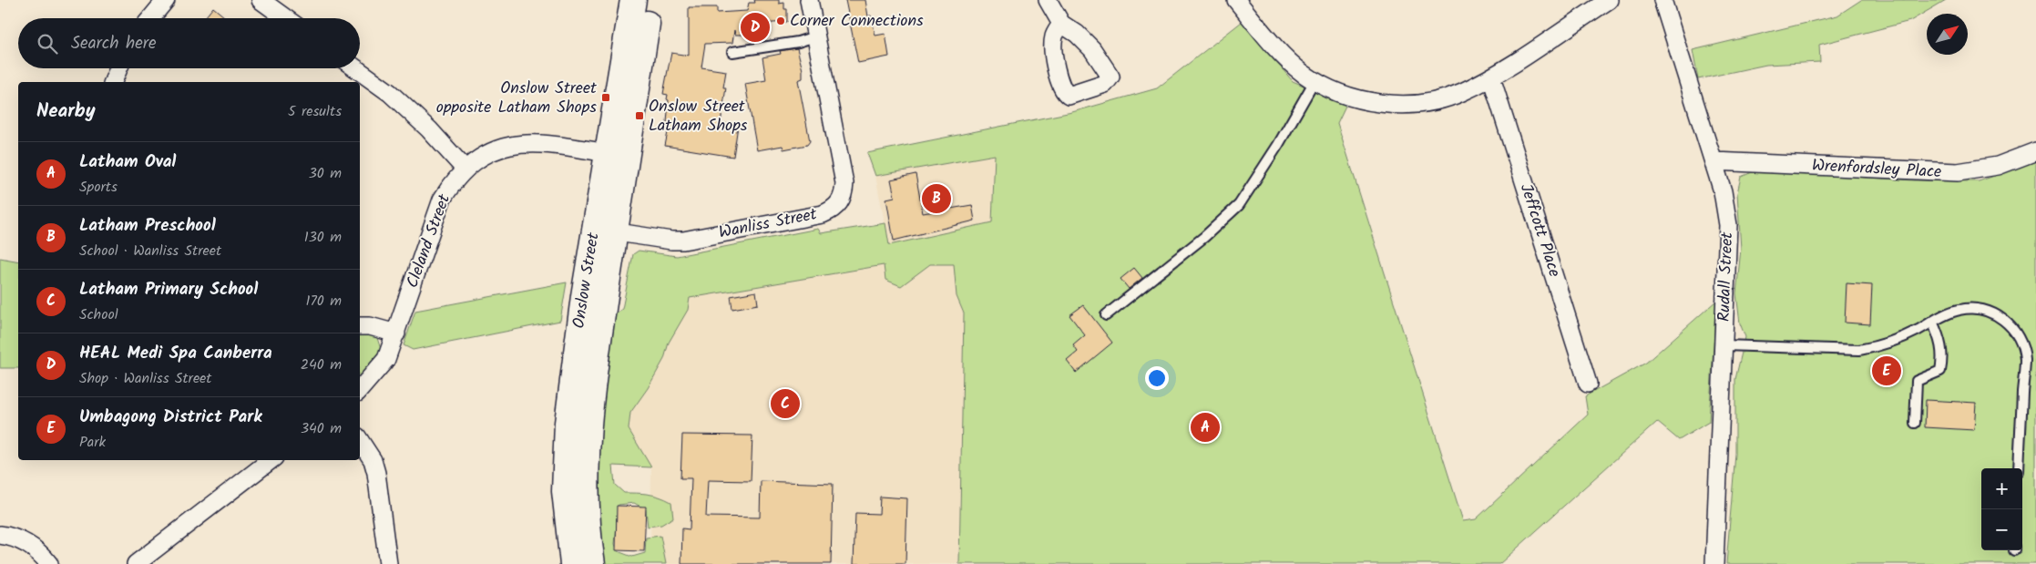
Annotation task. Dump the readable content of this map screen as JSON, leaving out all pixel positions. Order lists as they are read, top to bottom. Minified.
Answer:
{"streets":{"street":["Wrenfordsley Place","Wanliss Street","Jeffcott Place","Cleland Street","Rudall Street","Onslow Street"]},"crossings":[["Wrenfordsley Place","Rudall Street"],["Wanliss Street","Onslow Street"],["Cleland Street","Onslow Street"]],"places":{"other":["Corner Connections"],"transit":["Onslow Street opposite Latham Shops","Onslow Street Latham Shops"]},"north":"top right","page":{"pins":["D","B","E","C","A"],"search":"Search here","heading":["Nearby","5 results"],"list":[{"mark":"A","name":"Latham Oval","note":"Sports","value":"30 m"},{"mark":"B","name":"Latham Preschool","note":"School · Wanliss Street","value":"130 m"},{"mark":"C","name":"Latham Primary School","note":"School","value":"170 m"},{"mark":"D","name":"HEAL Medi Spa Canberra","note":"Shop · Wanliss Street","value":"240 m"},{"mark":"E","name":"Umbagong District Park","note":"Park","value":"340 m"}],"map_buttons":["+","−"]}}
